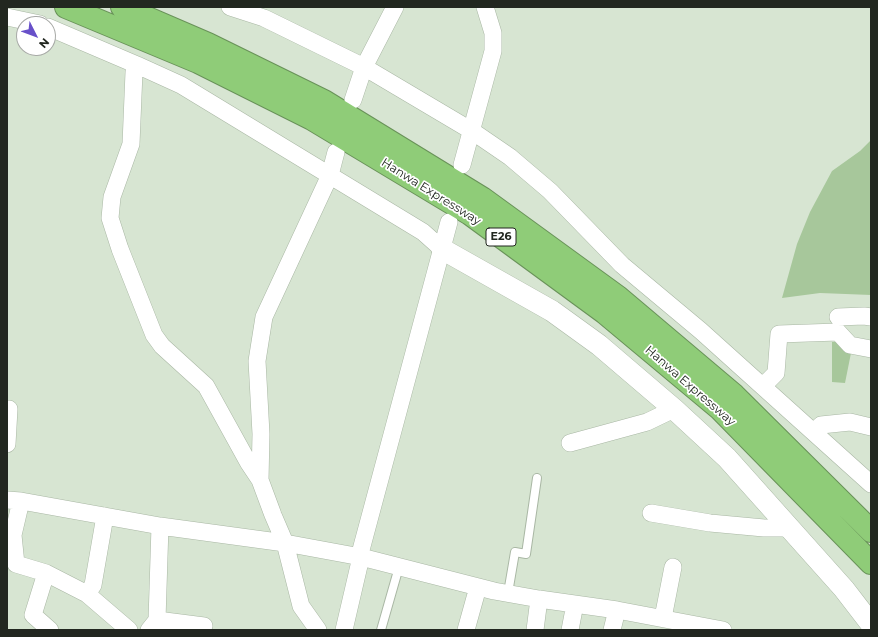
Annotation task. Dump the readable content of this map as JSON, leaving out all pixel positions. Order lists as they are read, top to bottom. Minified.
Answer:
{"streets":{"highway":["Hanwa Expressway","E26"]},"north":"bottom right"}
